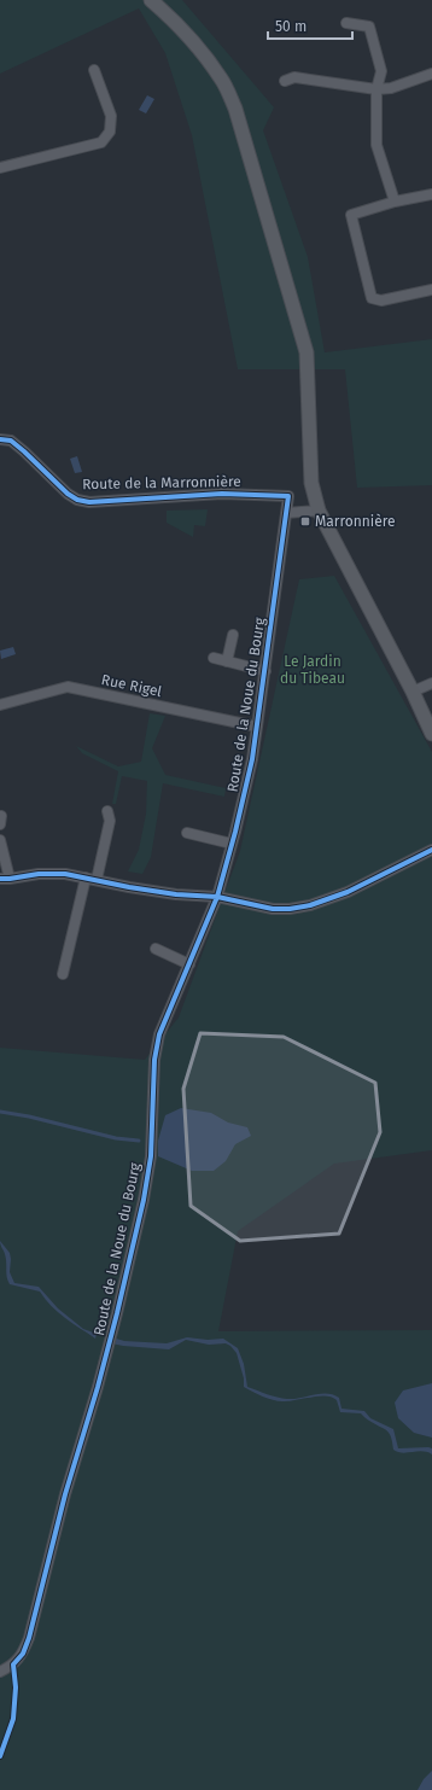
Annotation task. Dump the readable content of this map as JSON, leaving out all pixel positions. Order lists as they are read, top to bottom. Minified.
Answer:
{"streets":{"street":["Route de la Marronnière","Rue Rigel","Route de la Noue du Bourg"]},"crossings":[["Route de la Marronnière","Route de la Noue du Bourg"],["Rue Rigel","Route de la Noue du Bourg"]],"parks":["Le Jardin du Tibeau"],"places":{"transit":["Marronnière"]},"scale_bar":"50 m"}
